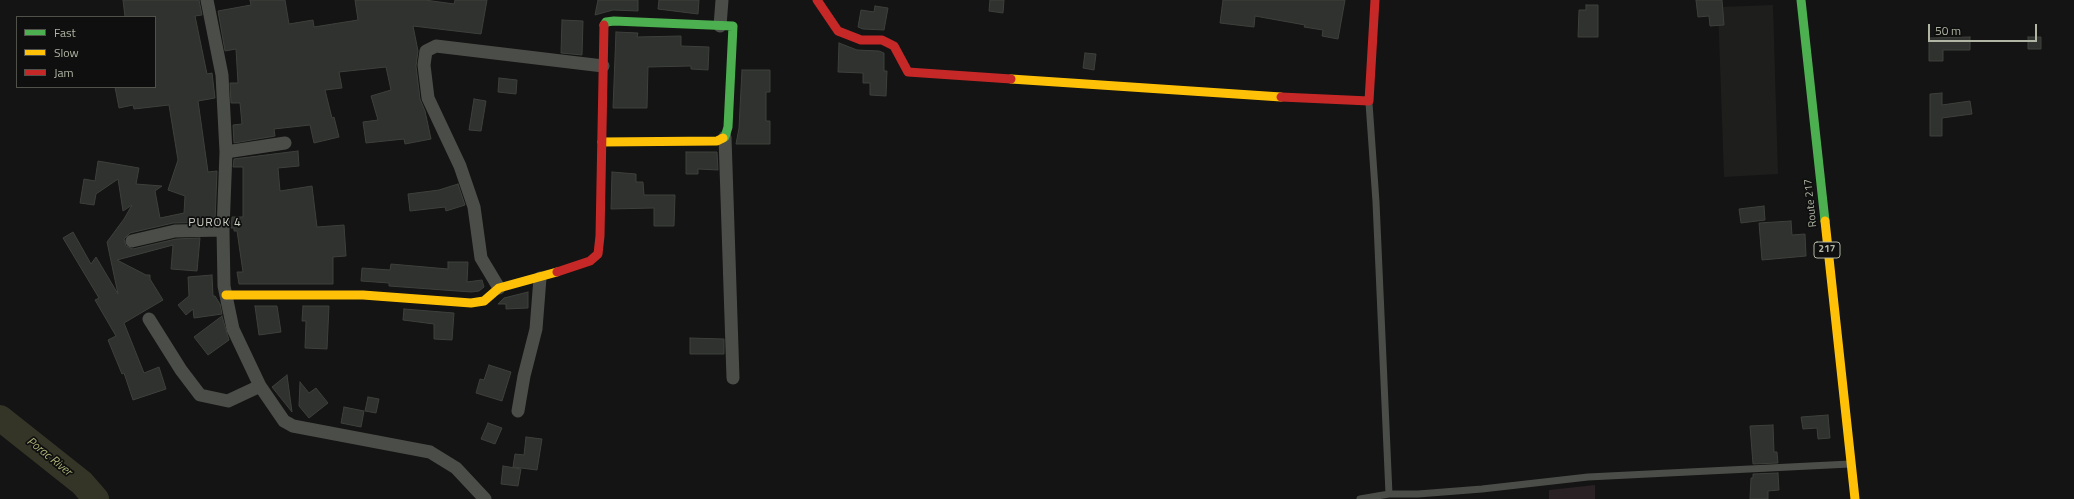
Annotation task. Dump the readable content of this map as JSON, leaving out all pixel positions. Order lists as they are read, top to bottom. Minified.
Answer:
{"streets":{"street":["Route 217","217"]},"districts":["PUROK 4"],"water":["Porac River"],"legend":["Fast","Slow","Jam"],"scale_bar":"50 m"}
